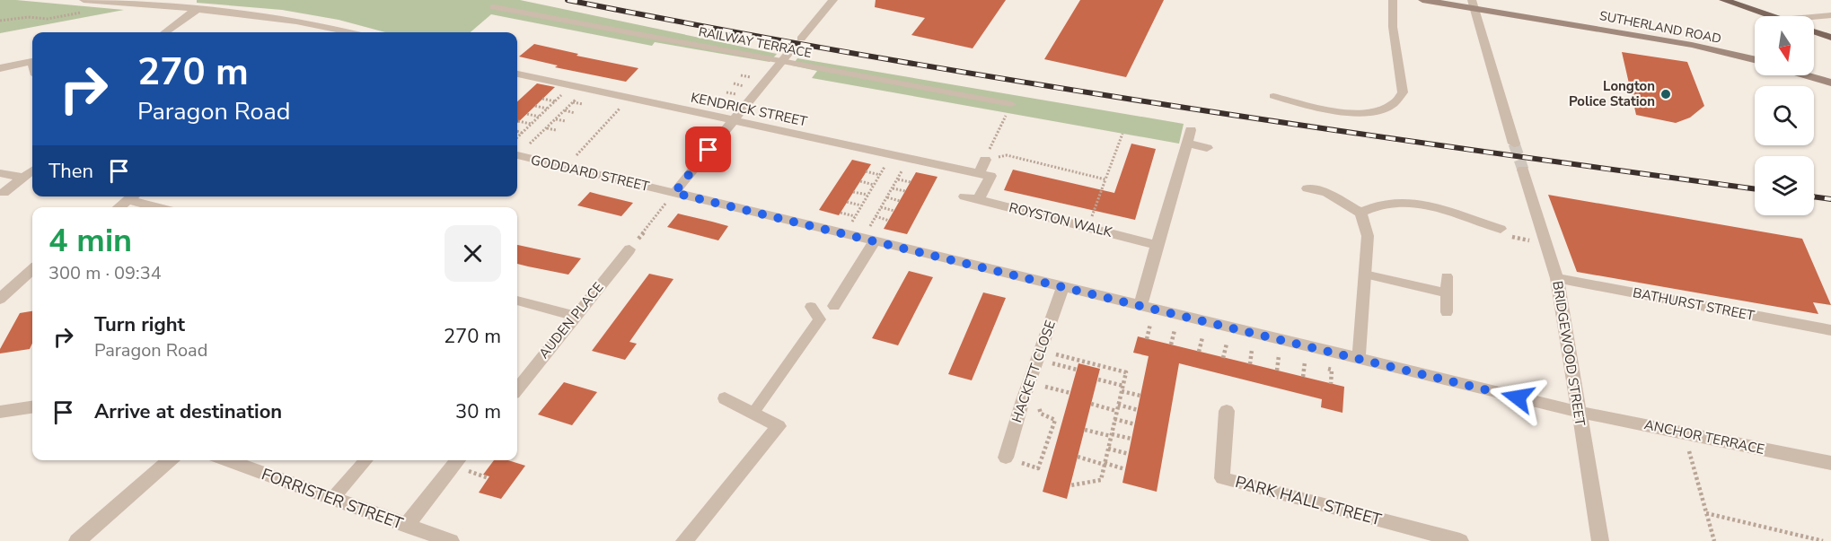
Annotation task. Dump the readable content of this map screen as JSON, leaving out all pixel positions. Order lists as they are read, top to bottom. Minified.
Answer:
{"streets":{"street":["SUTHERLAND ROAD","KENDRICK STREET","GODDARD STREET","ROYSTON WALK","BATHURST STREET","AUDEN PLACE","BRIDGEWOOD STREET","HACKETT CLOSE","ANCHOR TERRACE","FORRISTER STREET","PARK HALL STREET"],"lane":["RAILWAY TERRACE"]},"crossings":[["GODDARD STREET","BRIDGEWOOD STREET"],["GODDARD STREET","HACKETT CLOSE"],["GODDARD STREET","ANCHOR TERRACE"],["BATHURST STREET","BRIDGEWOOD STREET"],["BRIDGEWOOD STREET","ANCHOR TERRACE"]],"places":["Longton Police Station"],"north":"bottom","page":{"turn":["270 m","Paragon Road"],"then":"Then","heading":["4 min","300 m · 09:34"],"list":[{"name":"Turn right","note":"Paragon Road","value":"270 m"},{"name":"Arrive at destination","value":"30 m"}]}}
